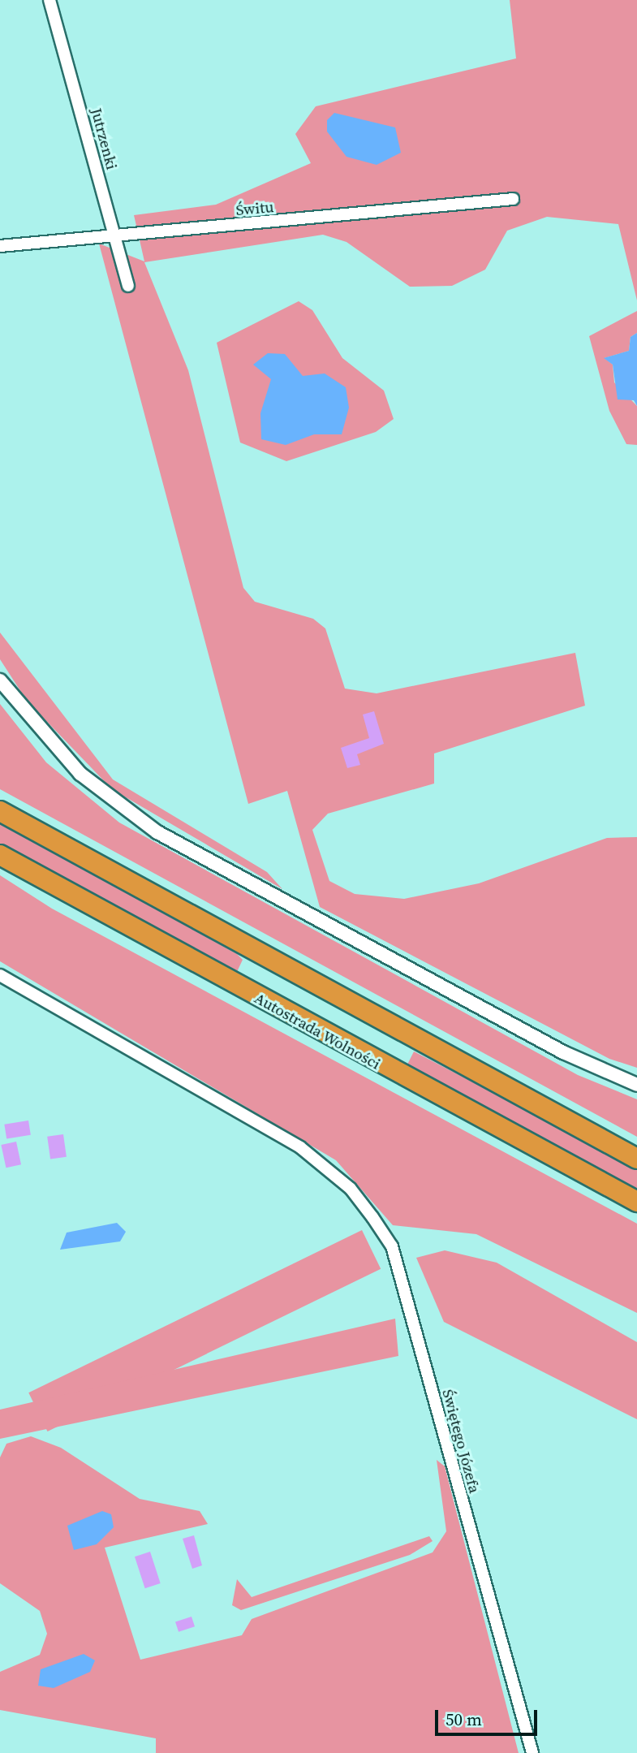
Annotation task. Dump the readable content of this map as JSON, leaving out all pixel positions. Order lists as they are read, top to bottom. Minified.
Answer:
{"streets":{"highway":["Autostrada Wolności"],"street":["Jutrzenki","Świtu","Świętego Józefa"]},"crossings":[["Jutrzenki","Świtu"]],"scale_bar":"50 m"}
